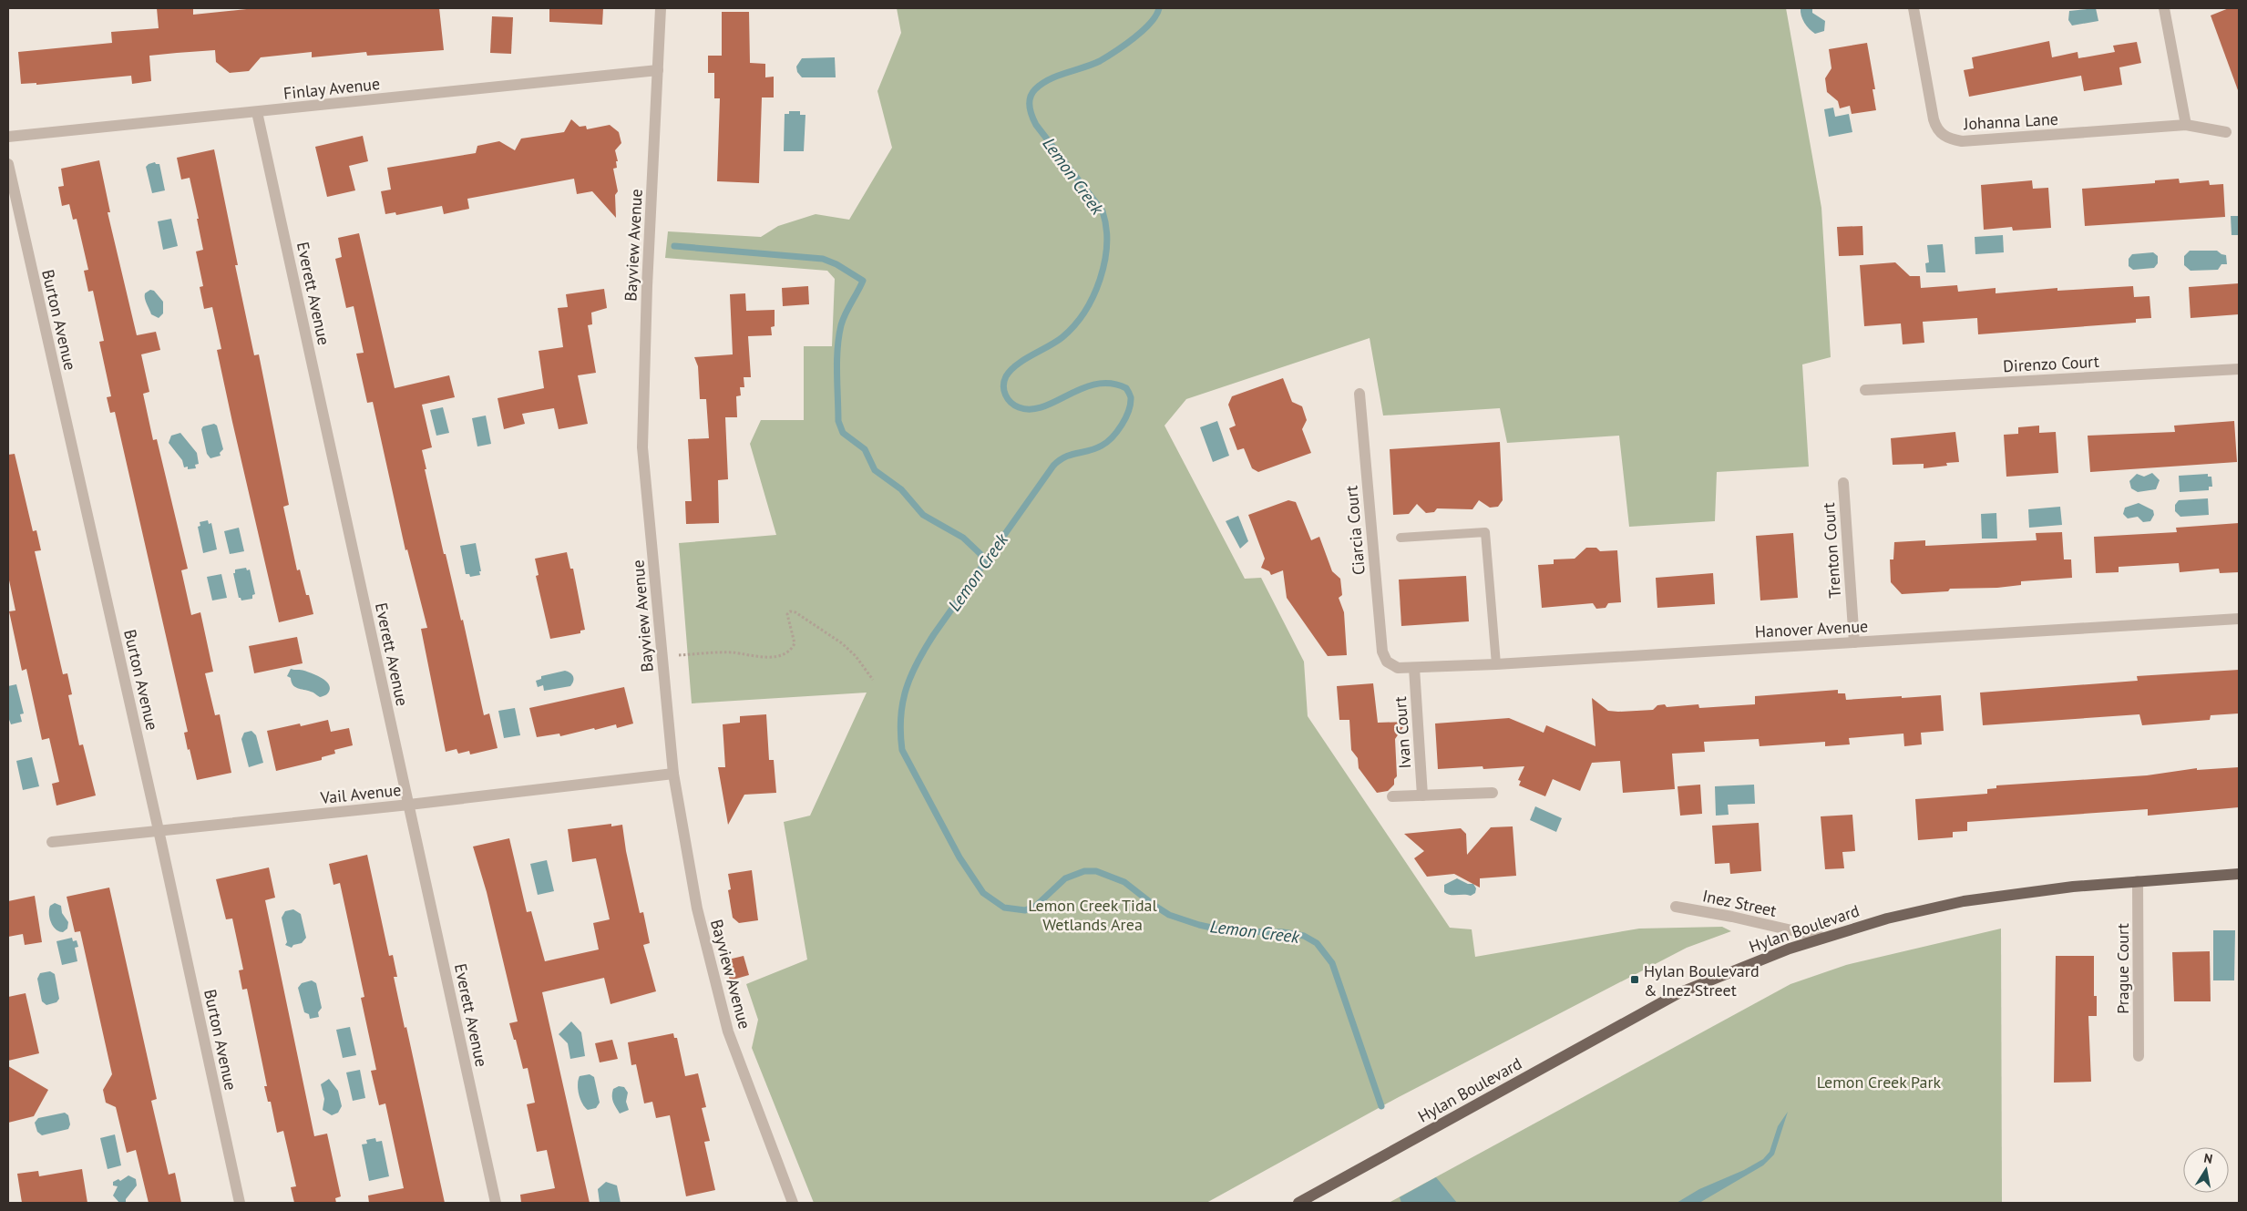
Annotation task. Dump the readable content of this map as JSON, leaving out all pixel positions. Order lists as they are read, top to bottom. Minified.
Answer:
{"streets":{"main road":["Hylan Boulevard"],"street":["Finlay Avenue","Johanna Lane","Bayview Avenue","Everett Avenue","Burton Avenue","Direnzo Court","Ciarcia Court","Trenton Court","Hanover Avenue","Ivan Court","Vail Avenue","Inez Street","Prague Court"]},"crossings":[["Finlay Avenue","Bayview Avenue"],["Finlay Avenue","Everett Avenue"],["Bayview Avenue","Vail Avenue"],["Everett Avenue","Vail Avenue"],["Burton Avenue","Vail Avenue"],["Ciarcia Court","Hanover Avenue"],["Trenton Court","Hanover Avenue"],["Hanover Avenue","Ivan Court"],["Inez Street","Hylan Boulevard"],["Hylan Boulevard","Prague Court"]],"water":["Lemon Creek"],"parks":["Lemon Creek Tidal Wetlands Area","Lemon Creek Park"],"places":{"transit":["Hylan Boulevard & Inez Street"]},"north":"top"}
